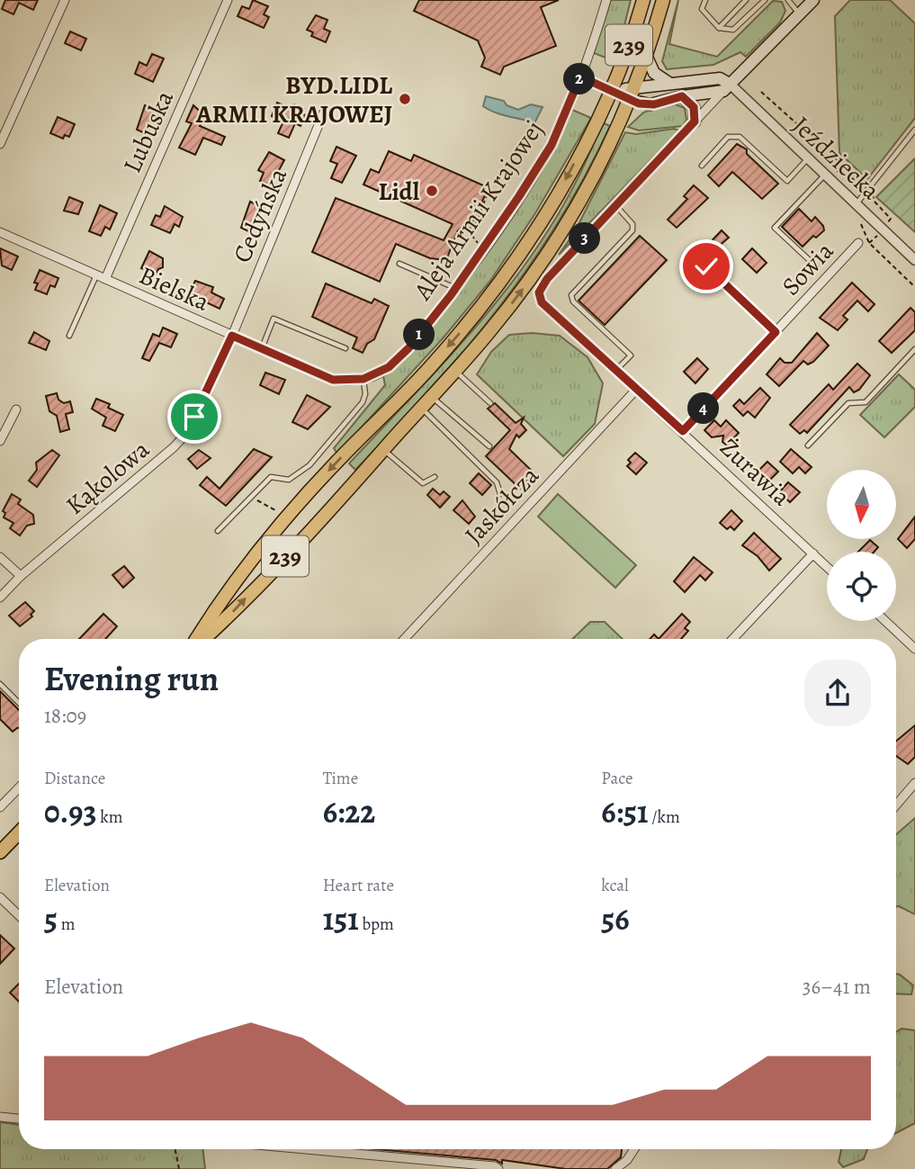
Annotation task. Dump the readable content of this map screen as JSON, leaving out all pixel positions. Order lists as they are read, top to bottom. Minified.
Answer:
{"streets":{"main road":["239","Aleja Armii Krajowej"],"street":["Lubuska","Jeździecka","Cedyńska","Sowia","Bielska","Żurawia","Kąkolowa","Jaskółcza"]},"crossings":[["Lubuska","Bielska"],["Aleja Armii Krajowej","Bielska"],["Cedyńska","Bielska"],["Cedyńska","Kąkolowa"],["Sowia","Żurawia"],["Bielska","Kąkolowa"],["Żurawia","Jaskółcza"]],"places":["BYD.LIDL ARMII KRAJOWEJ","Lidl"],"north":"bottom","page":{"pins":["2","3","1","4"],"heading":["Evening run","18:09"],"stats":[["Distance","0.93 km"],["Time","6:22"],["Pace","6:51 /km"],["Elevation","5 m"],["Heart rate","151 bpm"],["kcal","56"]],"chart":["Elevation","36–41 m"]}}
